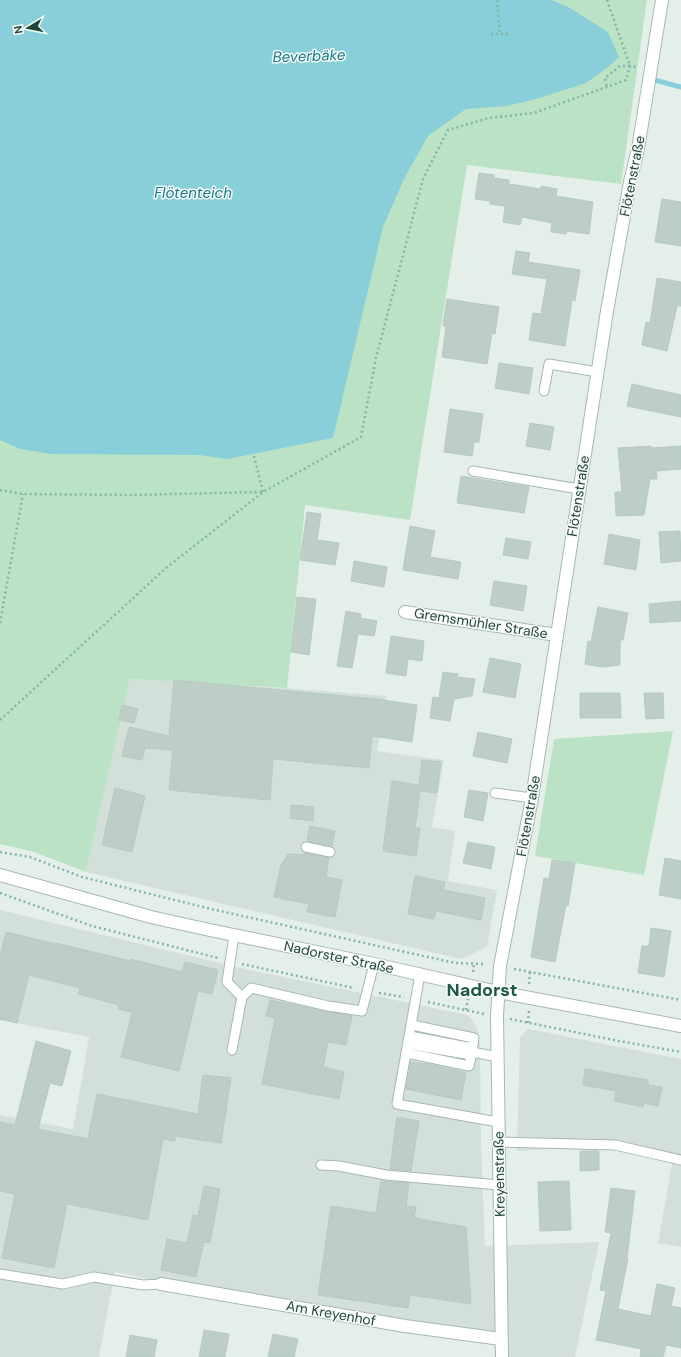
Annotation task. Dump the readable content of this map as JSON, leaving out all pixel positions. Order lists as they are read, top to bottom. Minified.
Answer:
{"streets":{"street":["Flötenstraße","Gremsmühler Straße","Nadorster Straße","Kreyenstraße","Am Kreyenhof"]},"crossings":[["Flötenstraße","Gremsmühler Straße"],["Flötenstraße","Nadorster Straße"],["Flötenstraße","Kreyenstraße"],["Nadorster Straße","Kreyenstraße"],["Kreyenstraße","Am Kreyenhof"]],"districts":["Nadorst"],"water":["Beverbäke","Flötenteich"],"north":"left"}
